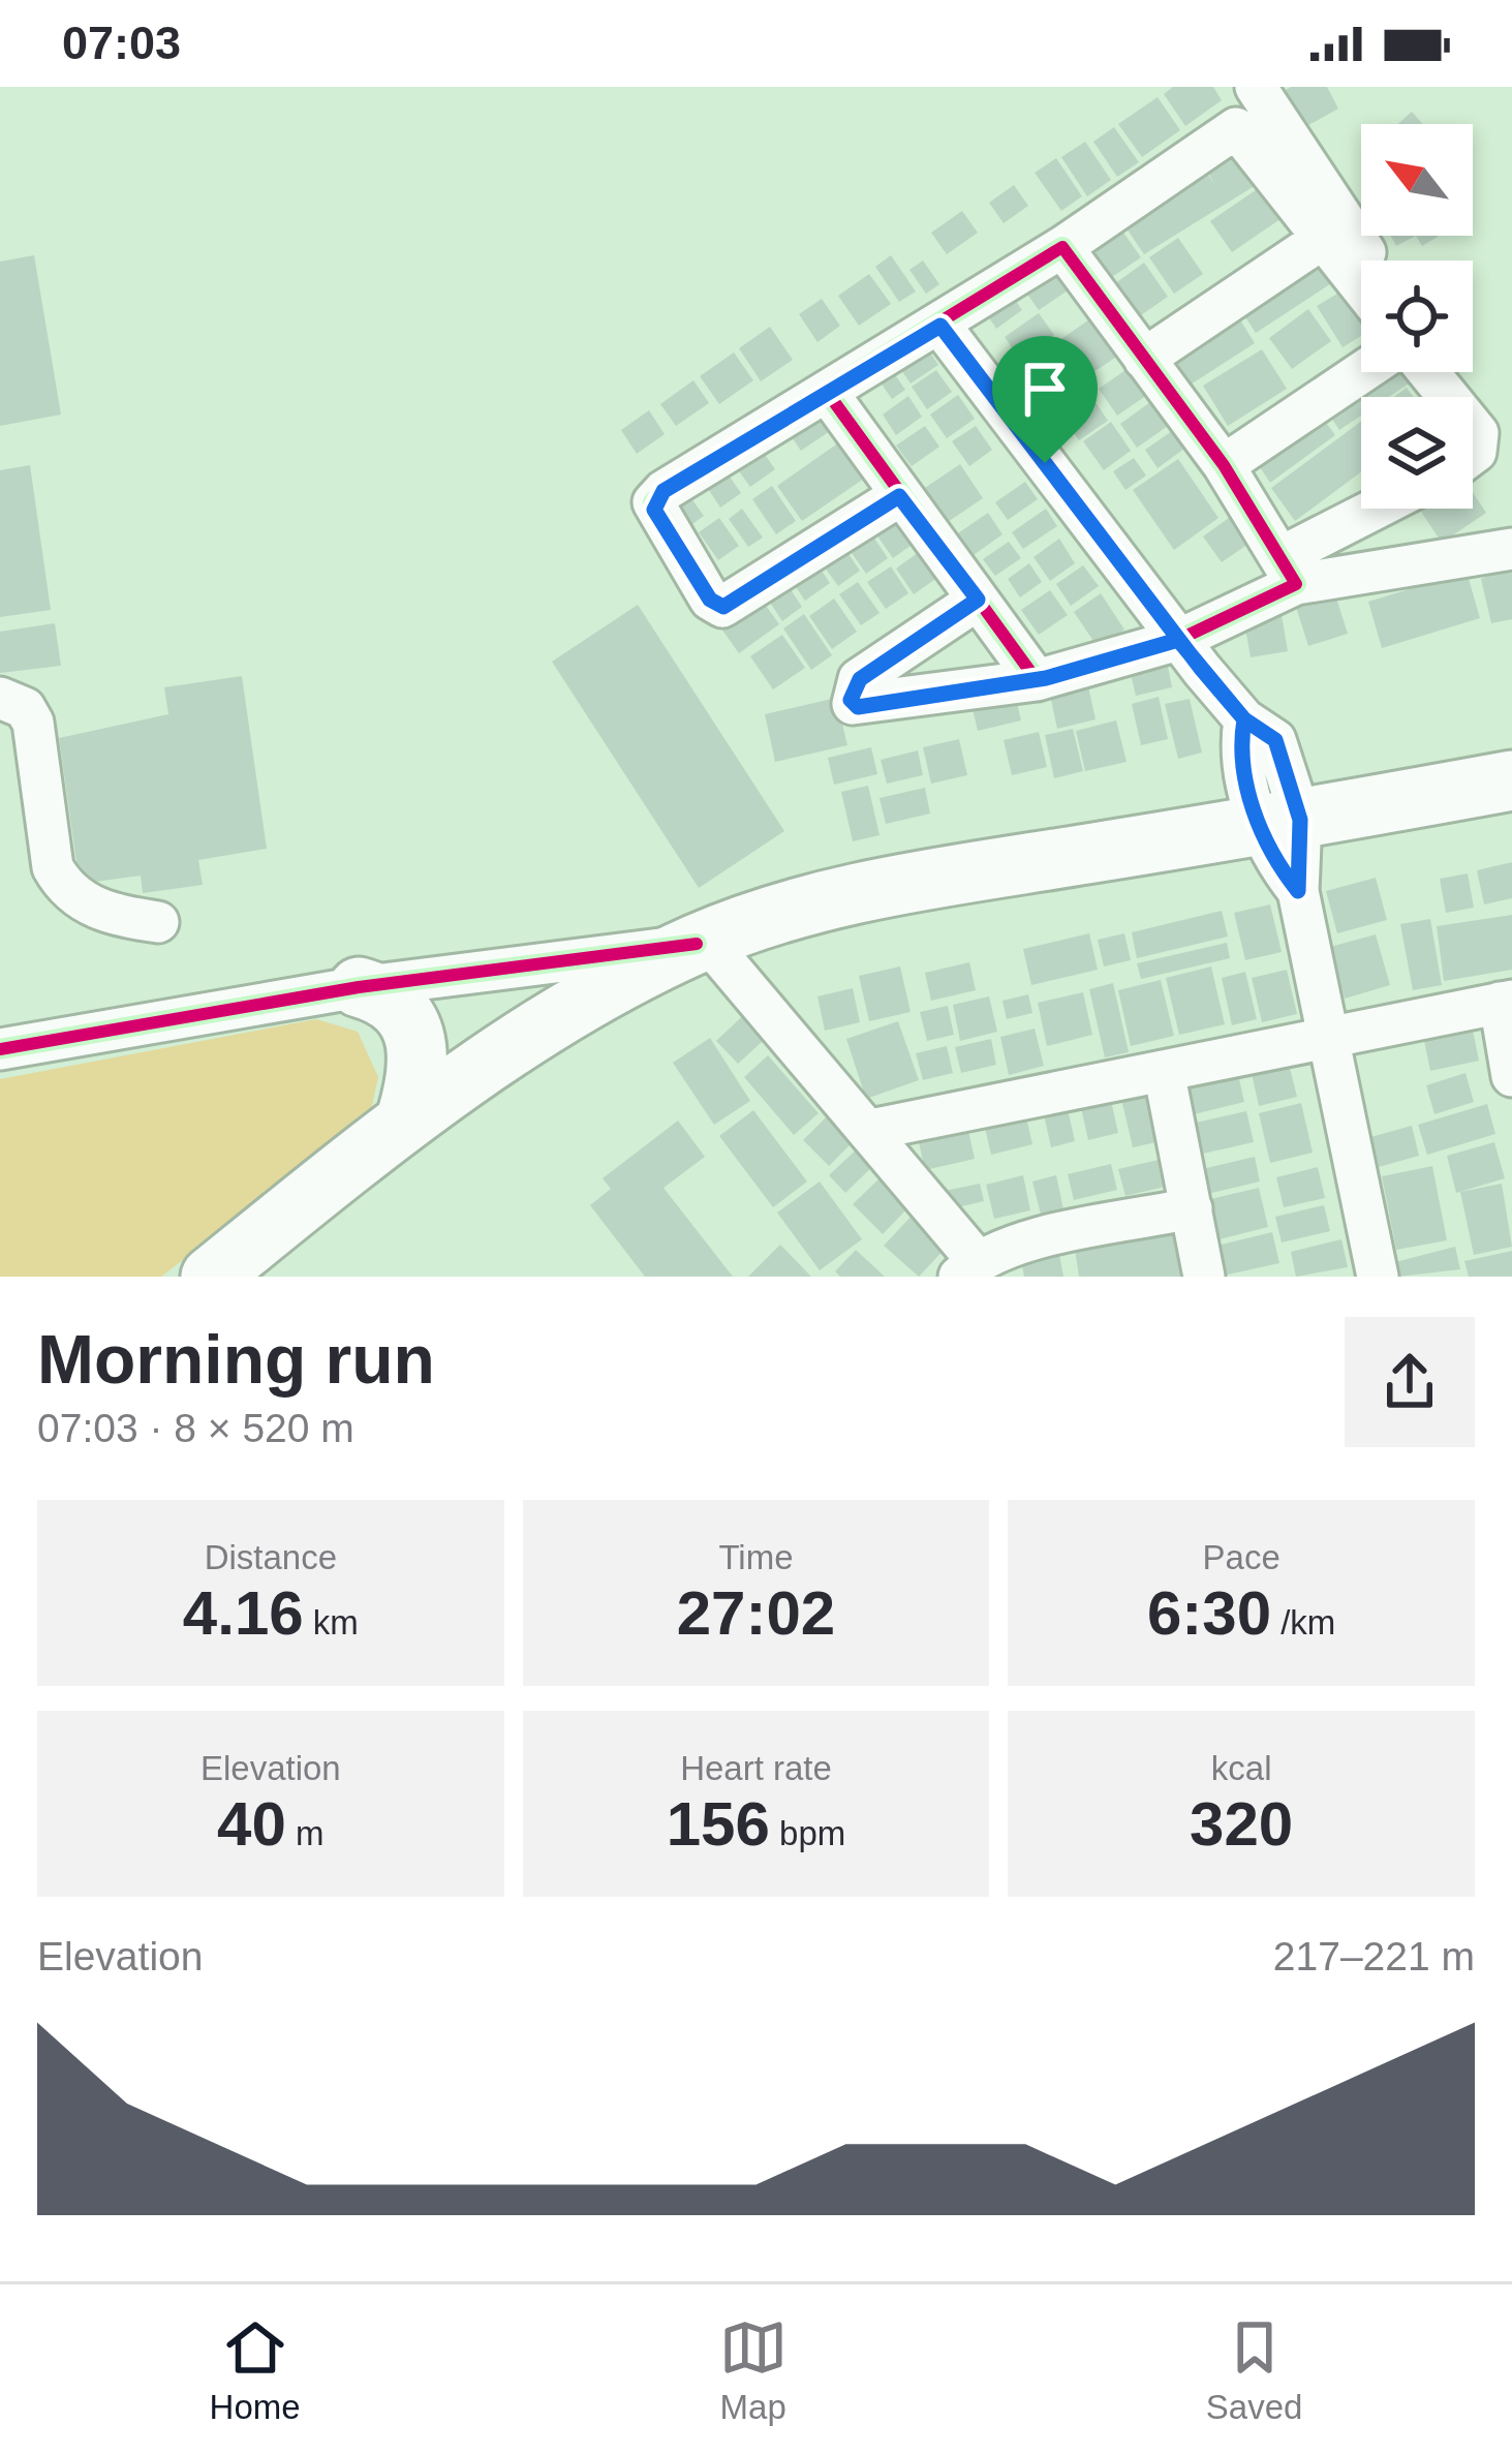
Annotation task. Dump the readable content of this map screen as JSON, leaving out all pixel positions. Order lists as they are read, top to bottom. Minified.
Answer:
{"north":"top left","page":{"status":"07:03","heading":["Morning run","07:03 · 8 × 520 m"],"stats":[["Distance","4.16 km"],["Time","27:02"],["Pace","6:30 /km"],["Elevation","40 m"],["Heart rate","156 bpm"],["kcal","320"]],"chart":["Elevation","217–221 m"],"tabs":["Home","Map","Saved"]}}
